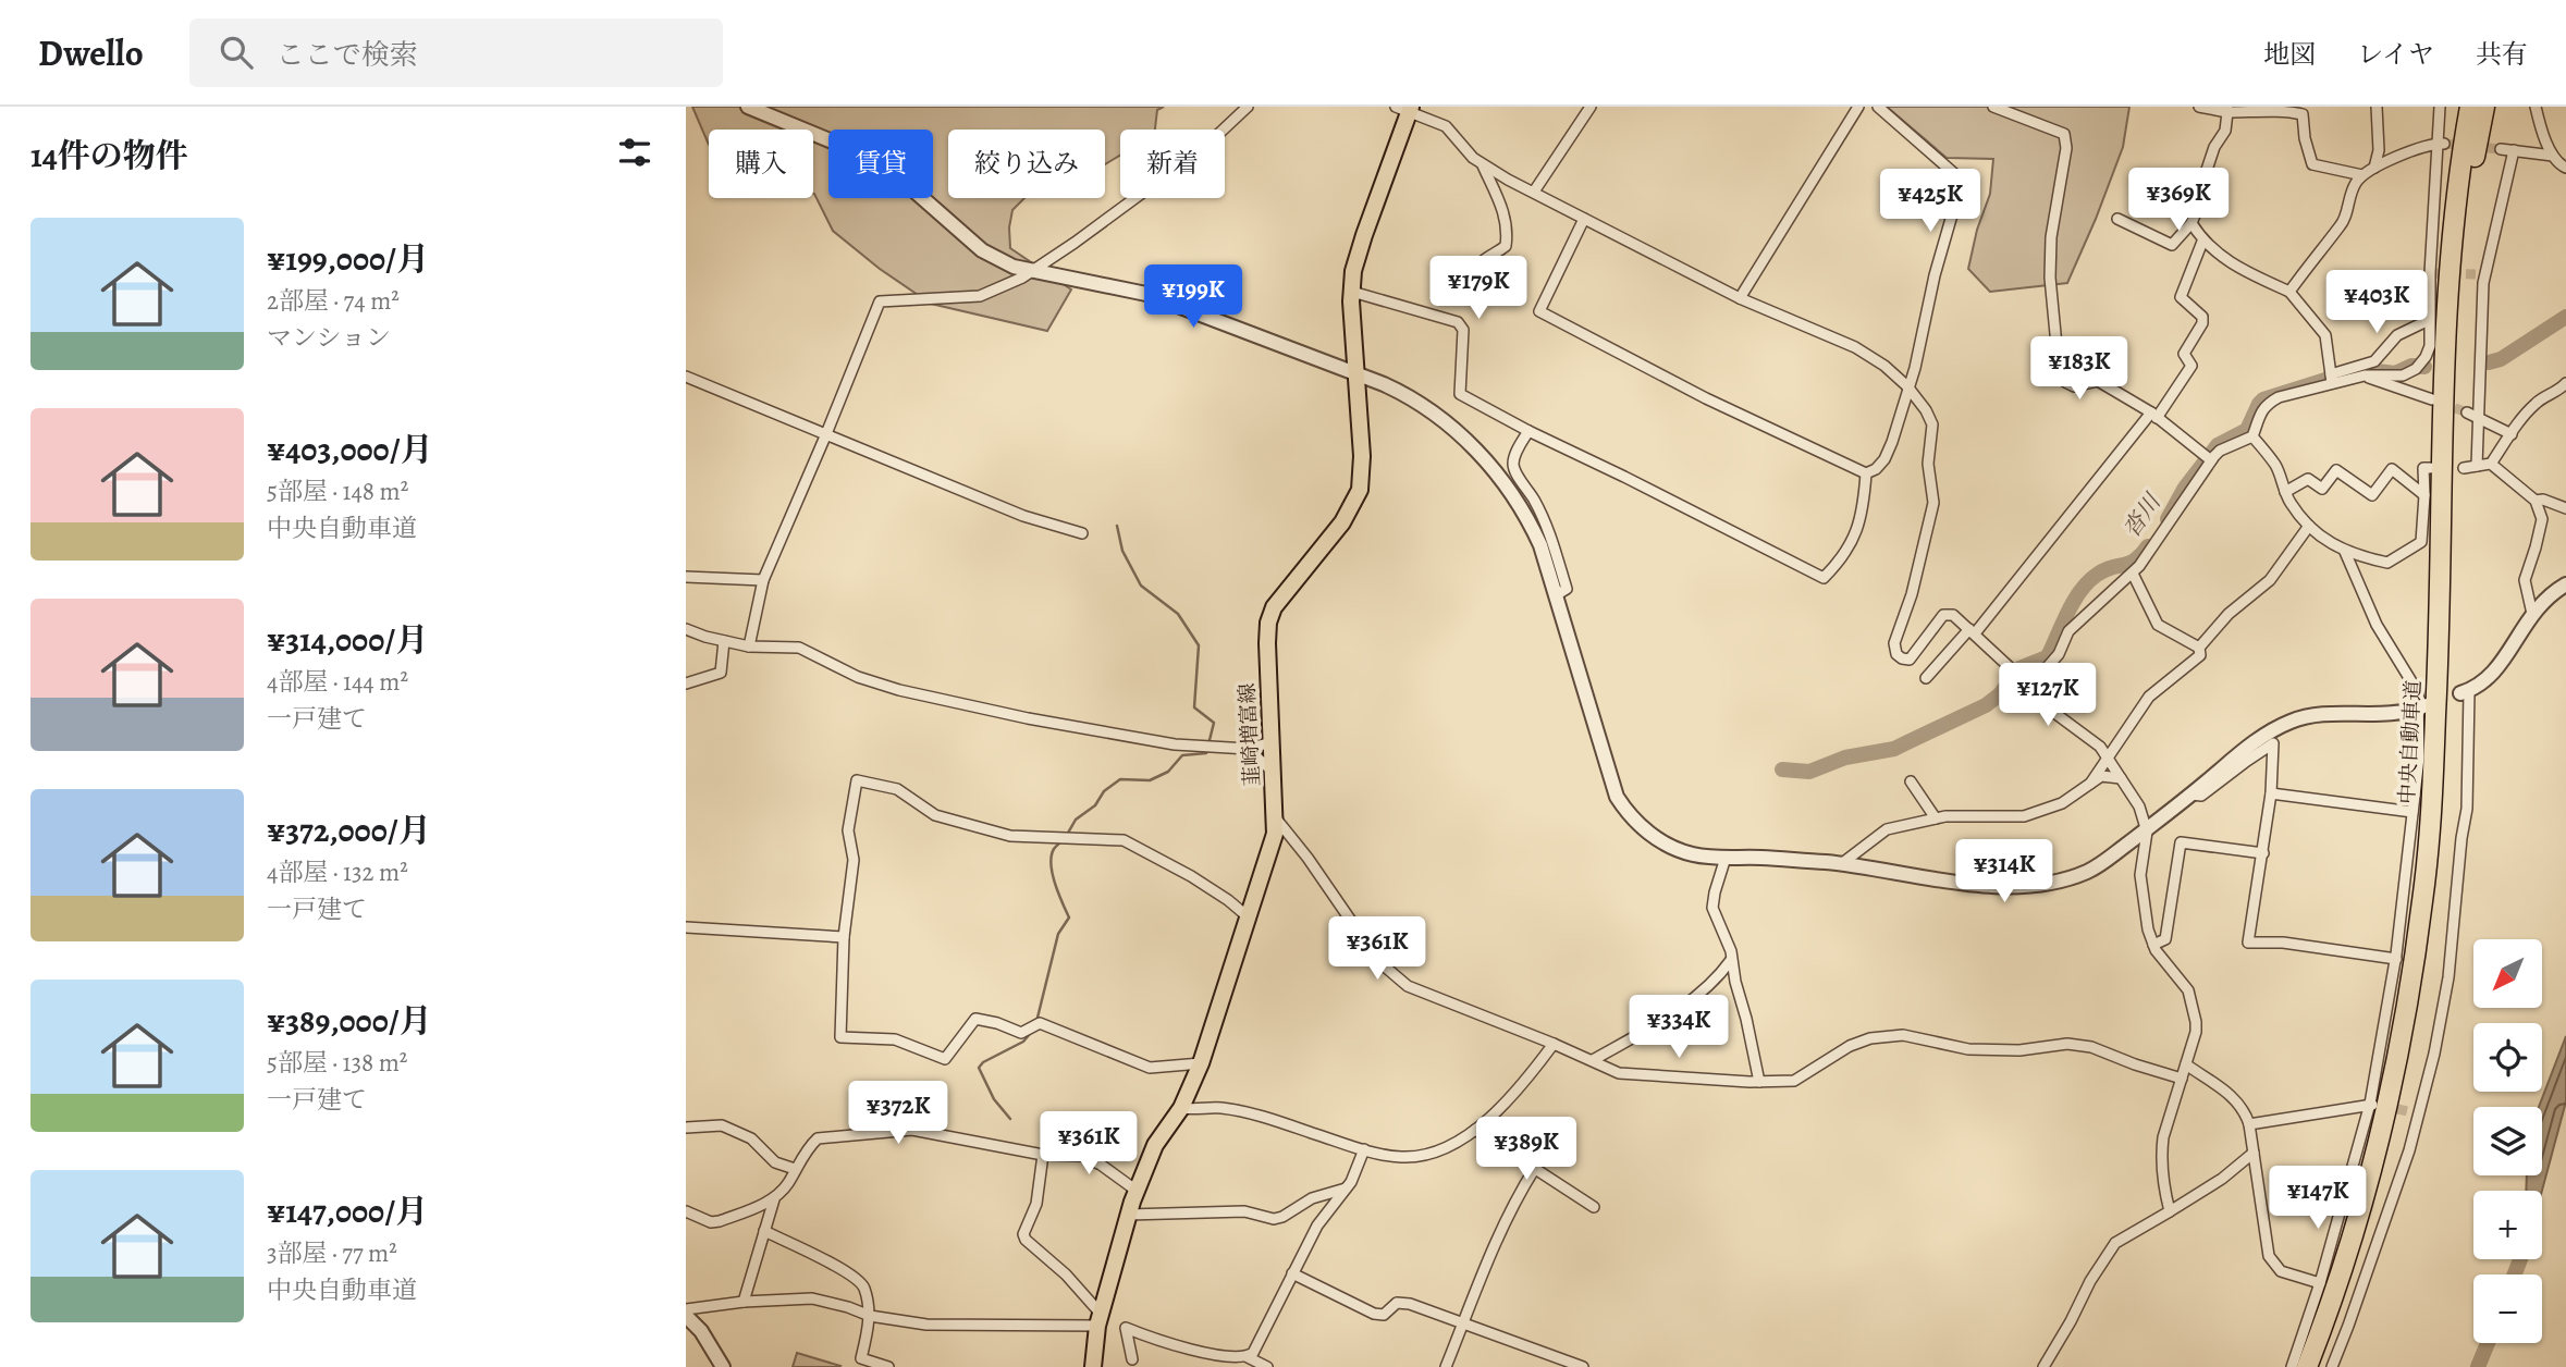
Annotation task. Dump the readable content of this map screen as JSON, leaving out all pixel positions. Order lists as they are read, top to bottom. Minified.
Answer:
{"streets":{"highway":["中央自動車道"],"main road":["韮崎増富線"]},"water":["沓川"],"north":"bottom left","page":{"header":"Dwello","search":"ここで検索","nav":["地図","レイヤ","共有"],"heading":"14件の物件","chip":["購入","賃貸","絞り込み","新着"],"price":["¥369K","¥425K","¥179K","¥199K","¥403K","¥183K","¥127K","¥314K","¥361K","¥334K","¥372K","¥361K","¥389K","¥147K"],"list":[{"name":"¥199,000/月","note":"2部屋 · 74 m² · マンション"},{"name":"¥403,000/月","note":"5部屋 · 148 m² · 中央自動車道"},{"name":"¥314,000/月","note":"4部屋 · 144 m² · 一戸建て"},{"name":"¥372,000/月","note":"4部屋 · 132 m² · 一戸建て"},{"name":"¥389,000/月","note":"5部屋 · 138 m² · 一戸建て"},{"name":"¥147,000/月","note":"3部屋 · 77 m² · 中央自動車道"}],"map_buttons":["+","−"]}}
